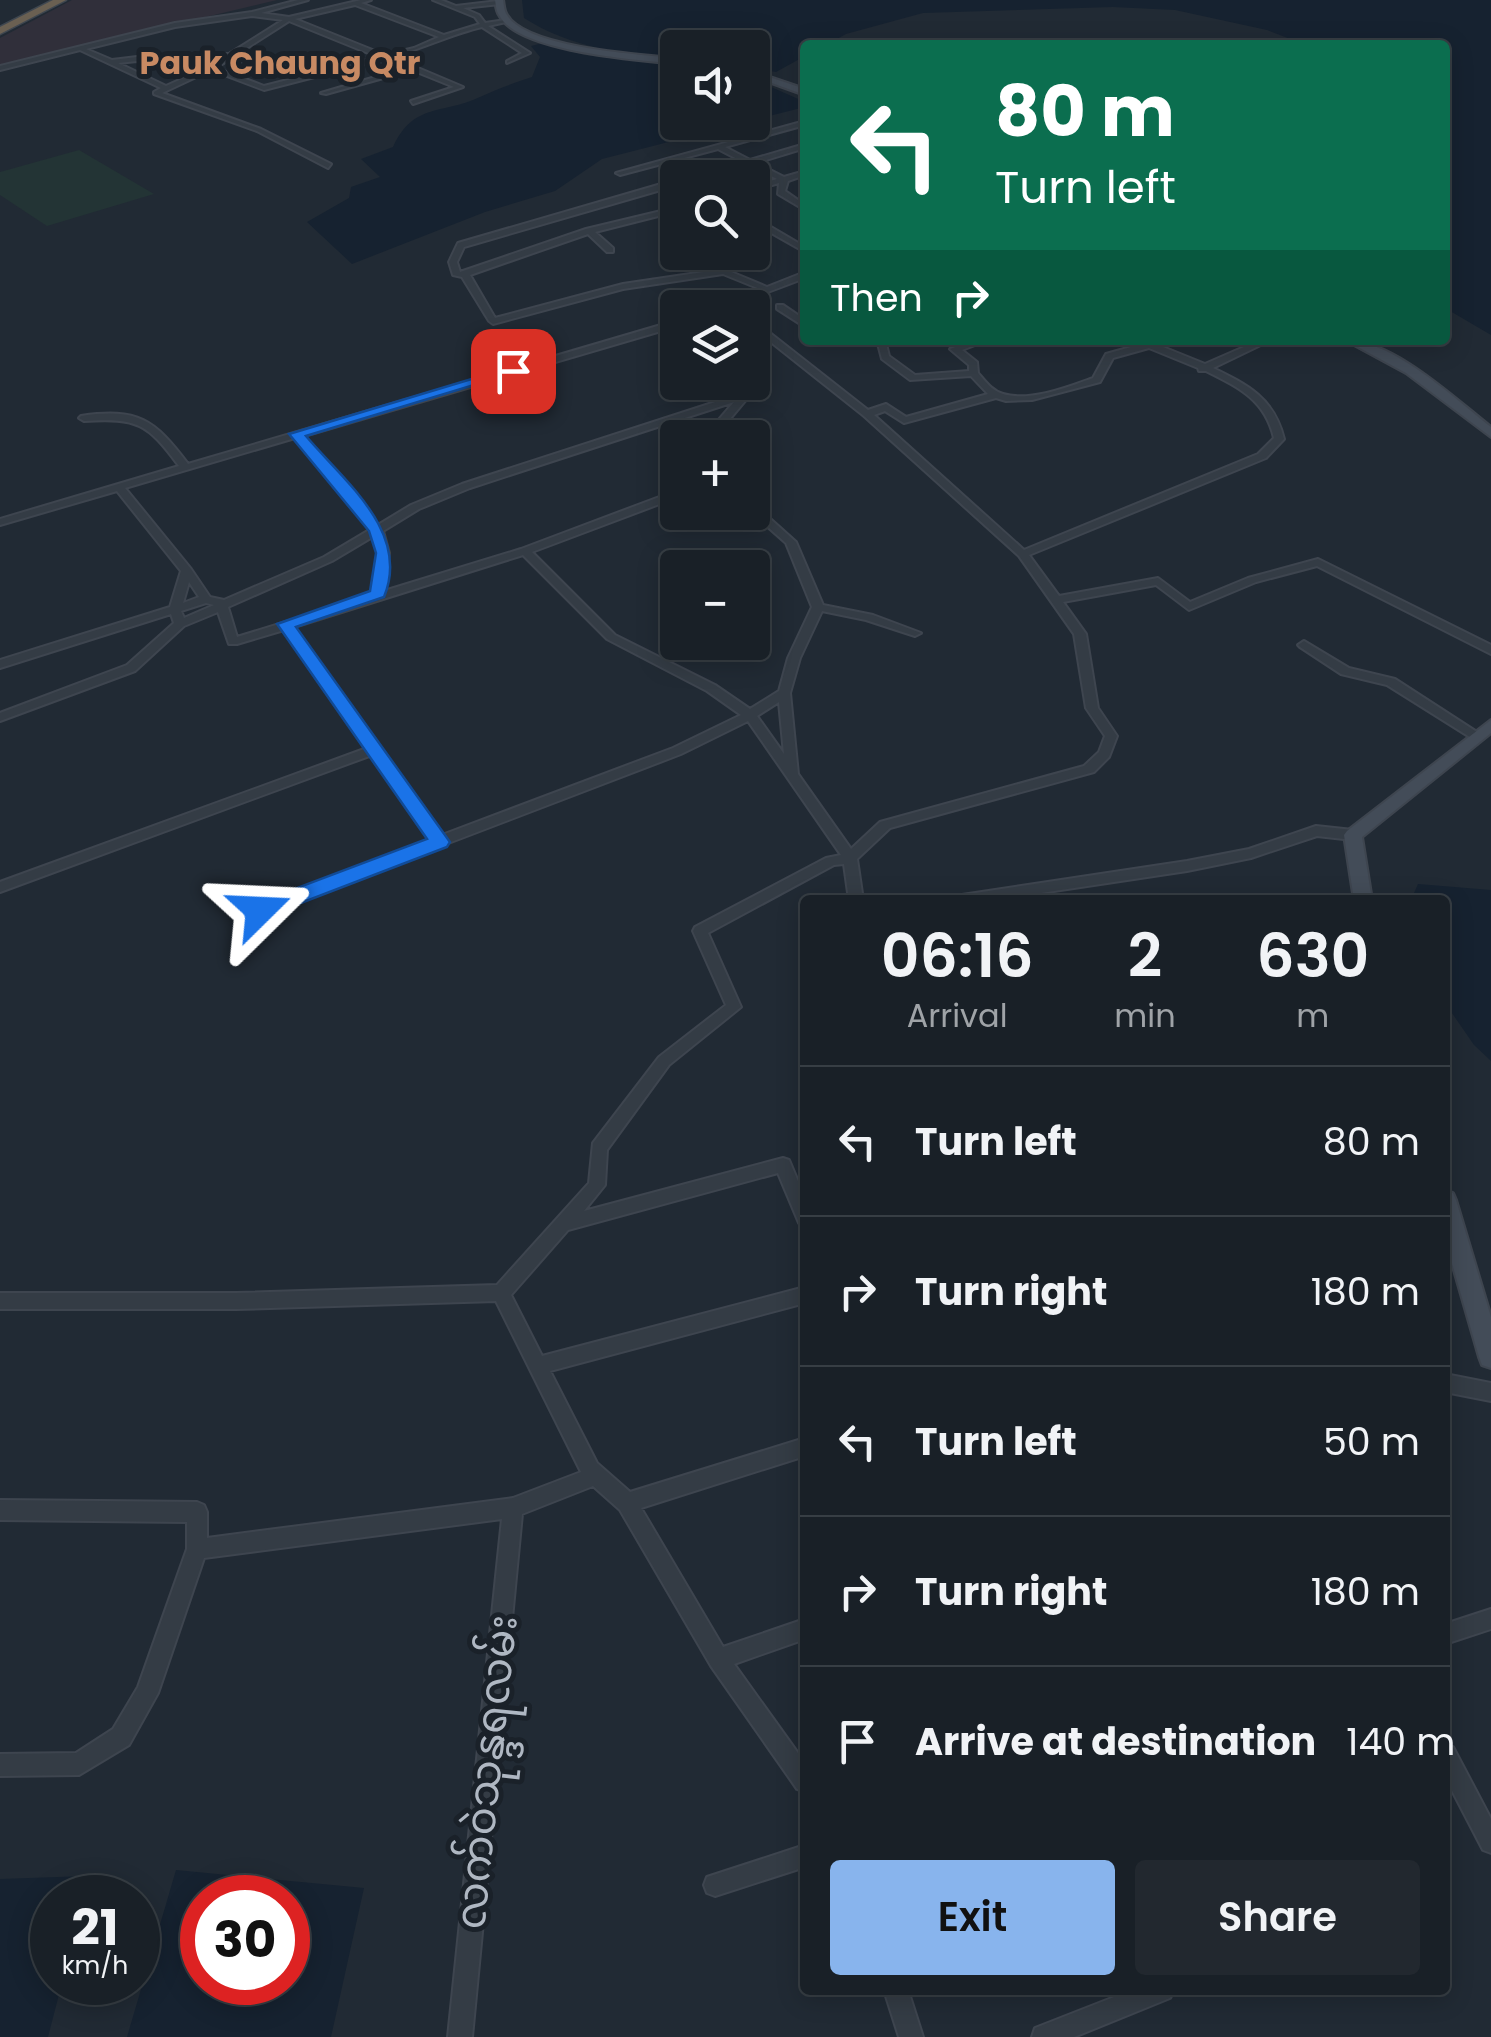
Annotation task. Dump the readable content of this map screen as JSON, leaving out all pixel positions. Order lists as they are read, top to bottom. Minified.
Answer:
{"streets":{"street":["လက်ဝဲသုန္ဒရလမ်း"]},"districts":["Pauk Chaung Qtr"],"page":{"map_buttons":["+","−"],"turn":["80 m","Turn left"],"then":"Then","eta":["06:16","Arrival","2","min","630","m"],"list":[{"name":"Turn left","value":"80 m"},{"name":"Turn right","value":"180 m"},{"name":"Turn left","value":"50 m"},{"name":"Turn right","value":"180 m"},{"name":"Arrive at destination","value":"140 m"}],"buttons":["Exit","Share"],"speed":"21 km/h","limit":"30"}}
